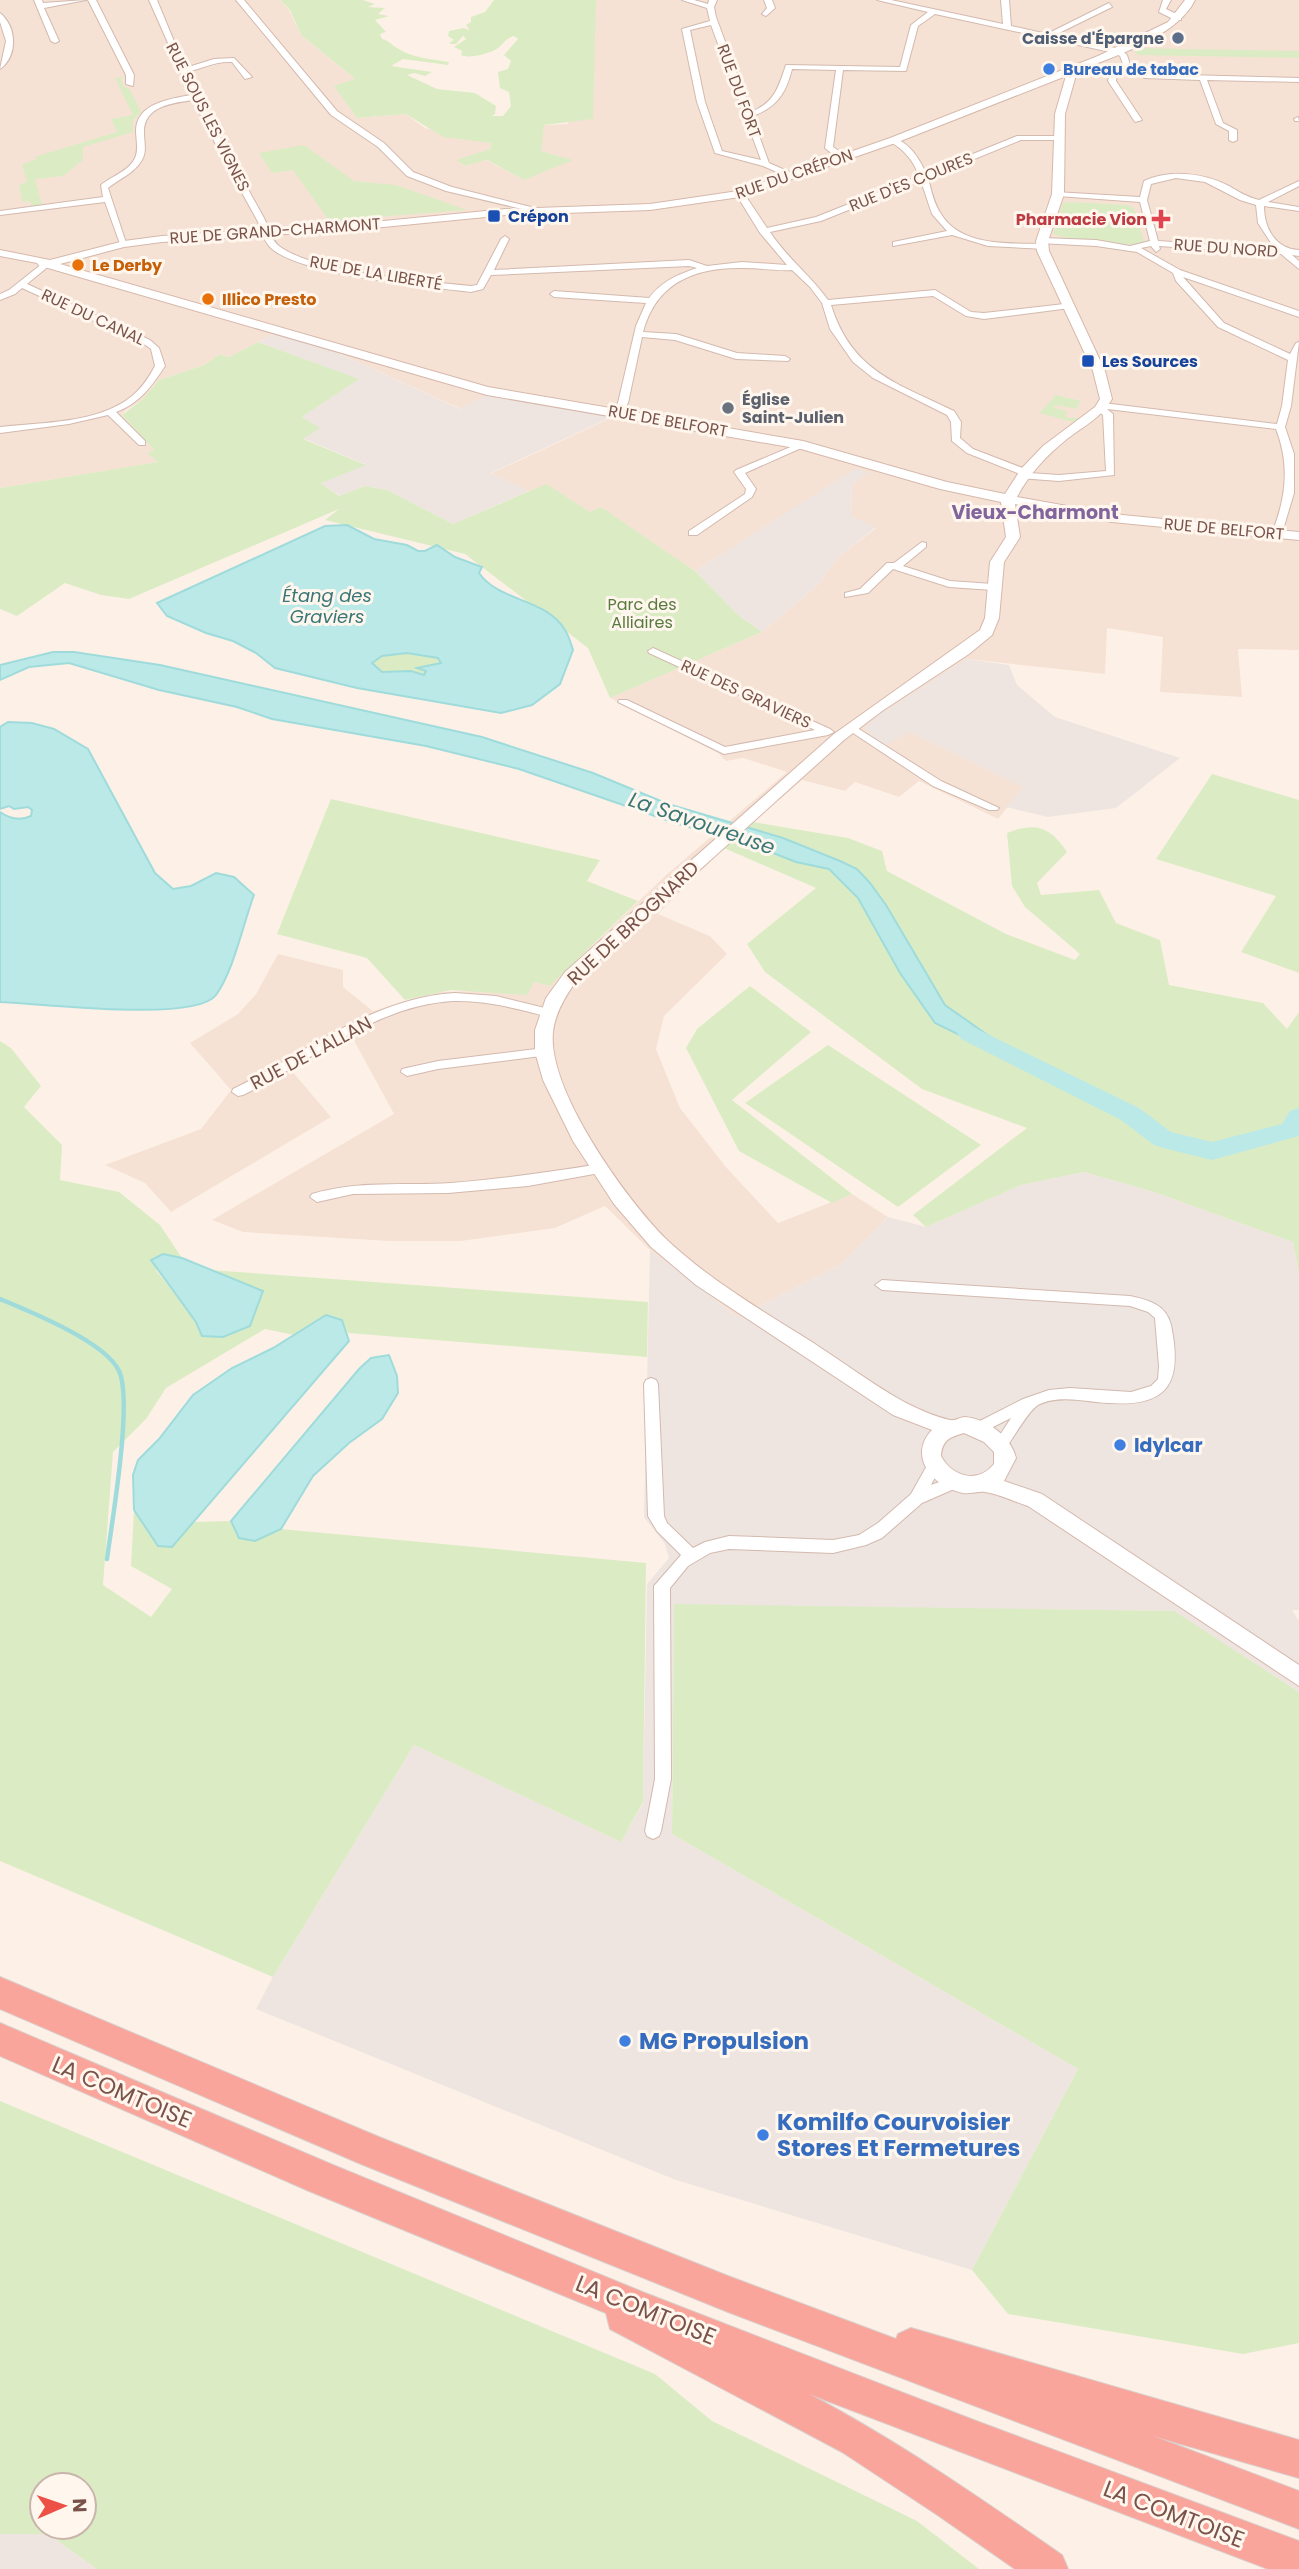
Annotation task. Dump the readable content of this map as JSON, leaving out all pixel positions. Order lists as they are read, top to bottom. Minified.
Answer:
{"streets":{"highway":["LA COMTOISE"],"street":["RUE DU FORT","RUE SOUS LES VIGNES","RUE DU CRÉPON","RUE D'ES COURES","RUE DE GRAND-CHARMONT","RUE DU NORD","RUE DE LA LIBERTÉ","RUE DU CANAL","RUE DE BELFORT","RUE DES GRAVIERS","RUE DE BROGNARD","RUE DE L'ALLAN"]},"crossings":[["RUE SOUS LES VIGNES","RUE DE GRAND-CHARMONT"],["RUE SOUS LES VIGNES","RUE DE LA LIBERTÉ"],["RUE DU CRÉPON","RUE DE GRAND-CHARMONT"],["RUE DE GRAND-CHARMONT","RUE DE LA LIBERTÉ"],["RUE DE GRAND-CHARMONT","RUE DE BELFORT"],["RUE DE BELFORT","RUE DE BROGNARD"],["RUE DES GRAVIERS","RUE DE BROGNARD"],["RUE DE BROGNARD","RUE DE L'ALLAN"]],"districts":["Vieux-Charmont"],"water":["Étang des Graviers","La Savoureuse"],"parks":["Parc des Alliaires"],"places":{"other":["Caisse d'Épargne","Bureau de tabac","Le Derby","Illico Presto","Église Saint-Julien","Idylcar","MG Propulsion","Komilfo Courvoisier Stores Et Fermetures"],"transit":["Crépon","Les Sources"],"health":["Pharmacie Vion"]},"north":"right"}
